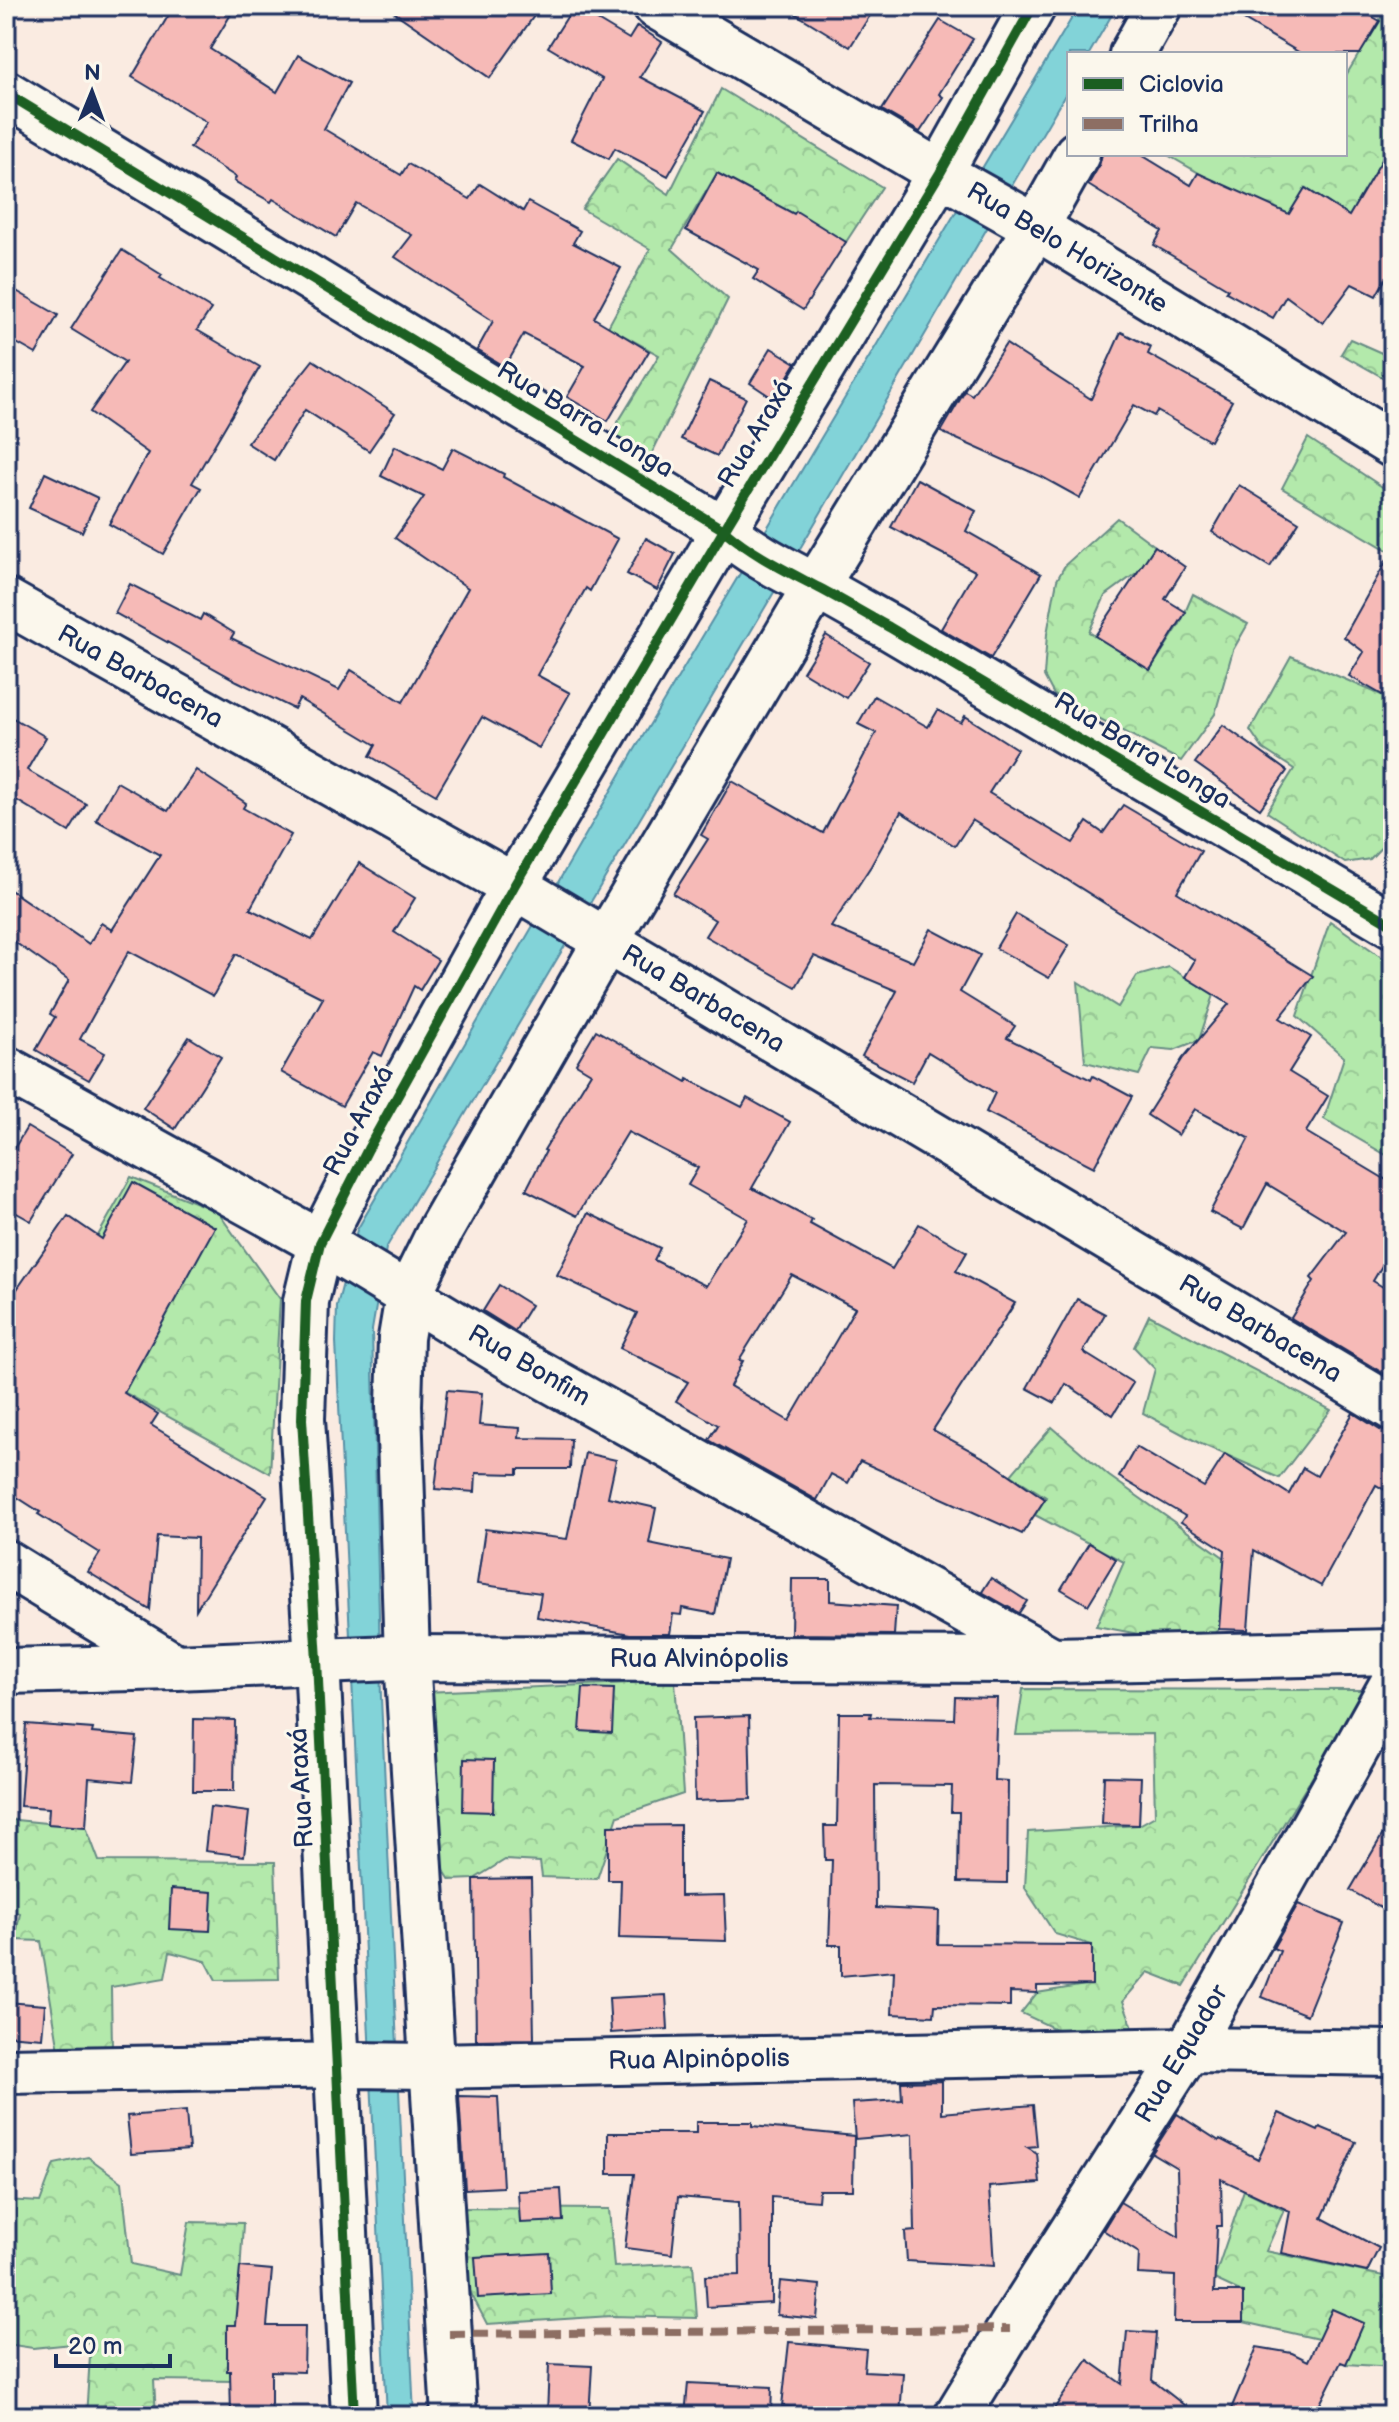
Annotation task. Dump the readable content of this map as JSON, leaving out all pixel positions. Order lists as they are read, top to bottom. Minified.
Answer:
{"streets":{"street":["Rua Belo Horizonte","Rua Barra Longa","Rua Araxá","Rua Barbacena","Rua Bonfim","Rua Alvinópolis","Rua Equador","Rua Alpinópolis"]},"crossings":[["Rua Belo Horizonte","Rua Araxá"],["Rua Barra Longa","Rua Araxá"],["Rua Araxá","Rua Barbacena"],["Rua Araxá","Rua Bonfim"],["Rua Araxá","Rua Alvinópolis"],["Rua Araxá","Rua Alpinópolis"],["Rua Bonfim","Rua Alvinópolis"],["Rua Equador","Rua Alpinópolis"]],"legend":["Ciclovia","Trilha"],"scale_bar":"20 m","north":"top"}
